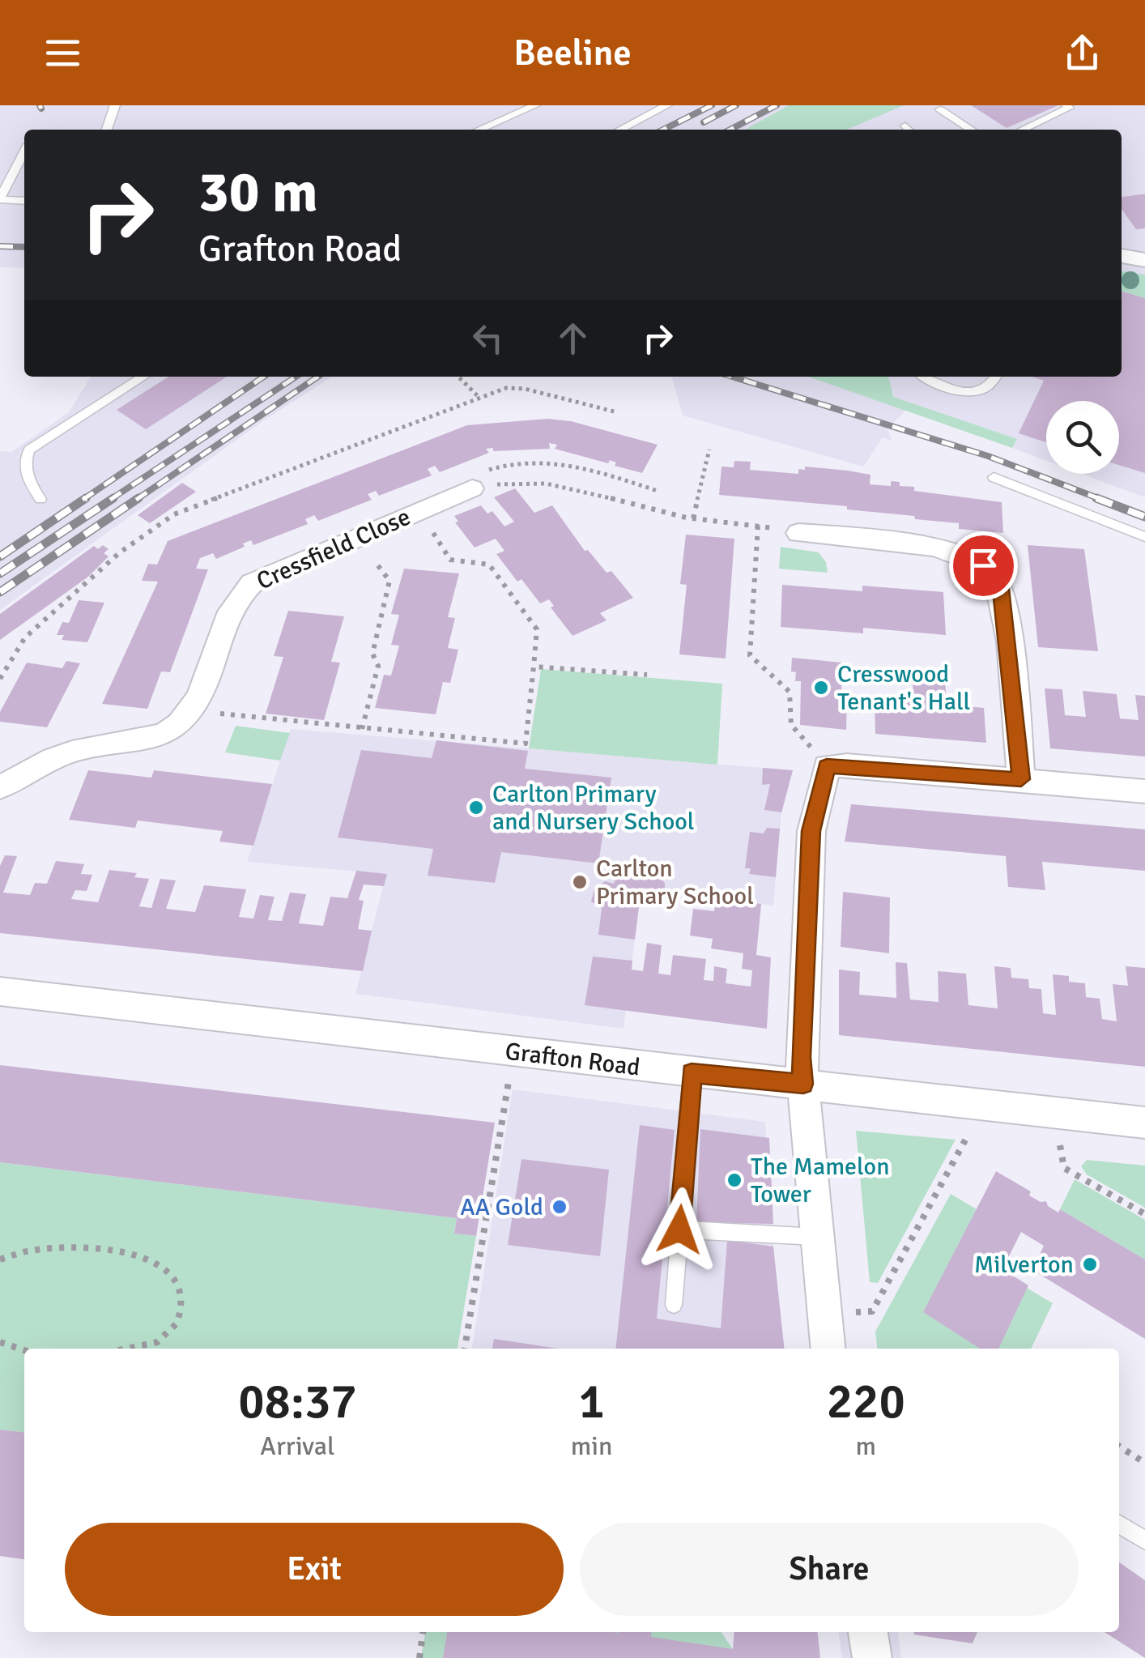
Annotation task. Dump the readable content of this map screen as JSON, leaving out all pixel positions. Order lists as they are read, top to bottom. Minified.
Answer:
{"streets":{"street":["Cressfield Close","Grafton Road"]},"places":["Cresswood Tenant's Hall","Carlton Primary and Nursery School","Carlton Primary School","The Mamelon Tower","AA Gold","Milverton"],"page":{"header":"Beeline","turn":["30 m","Grafton Road"],"eta":["08:37","Arrival","1","min","220","m"],"buttons":["Exit","Share"]}}
